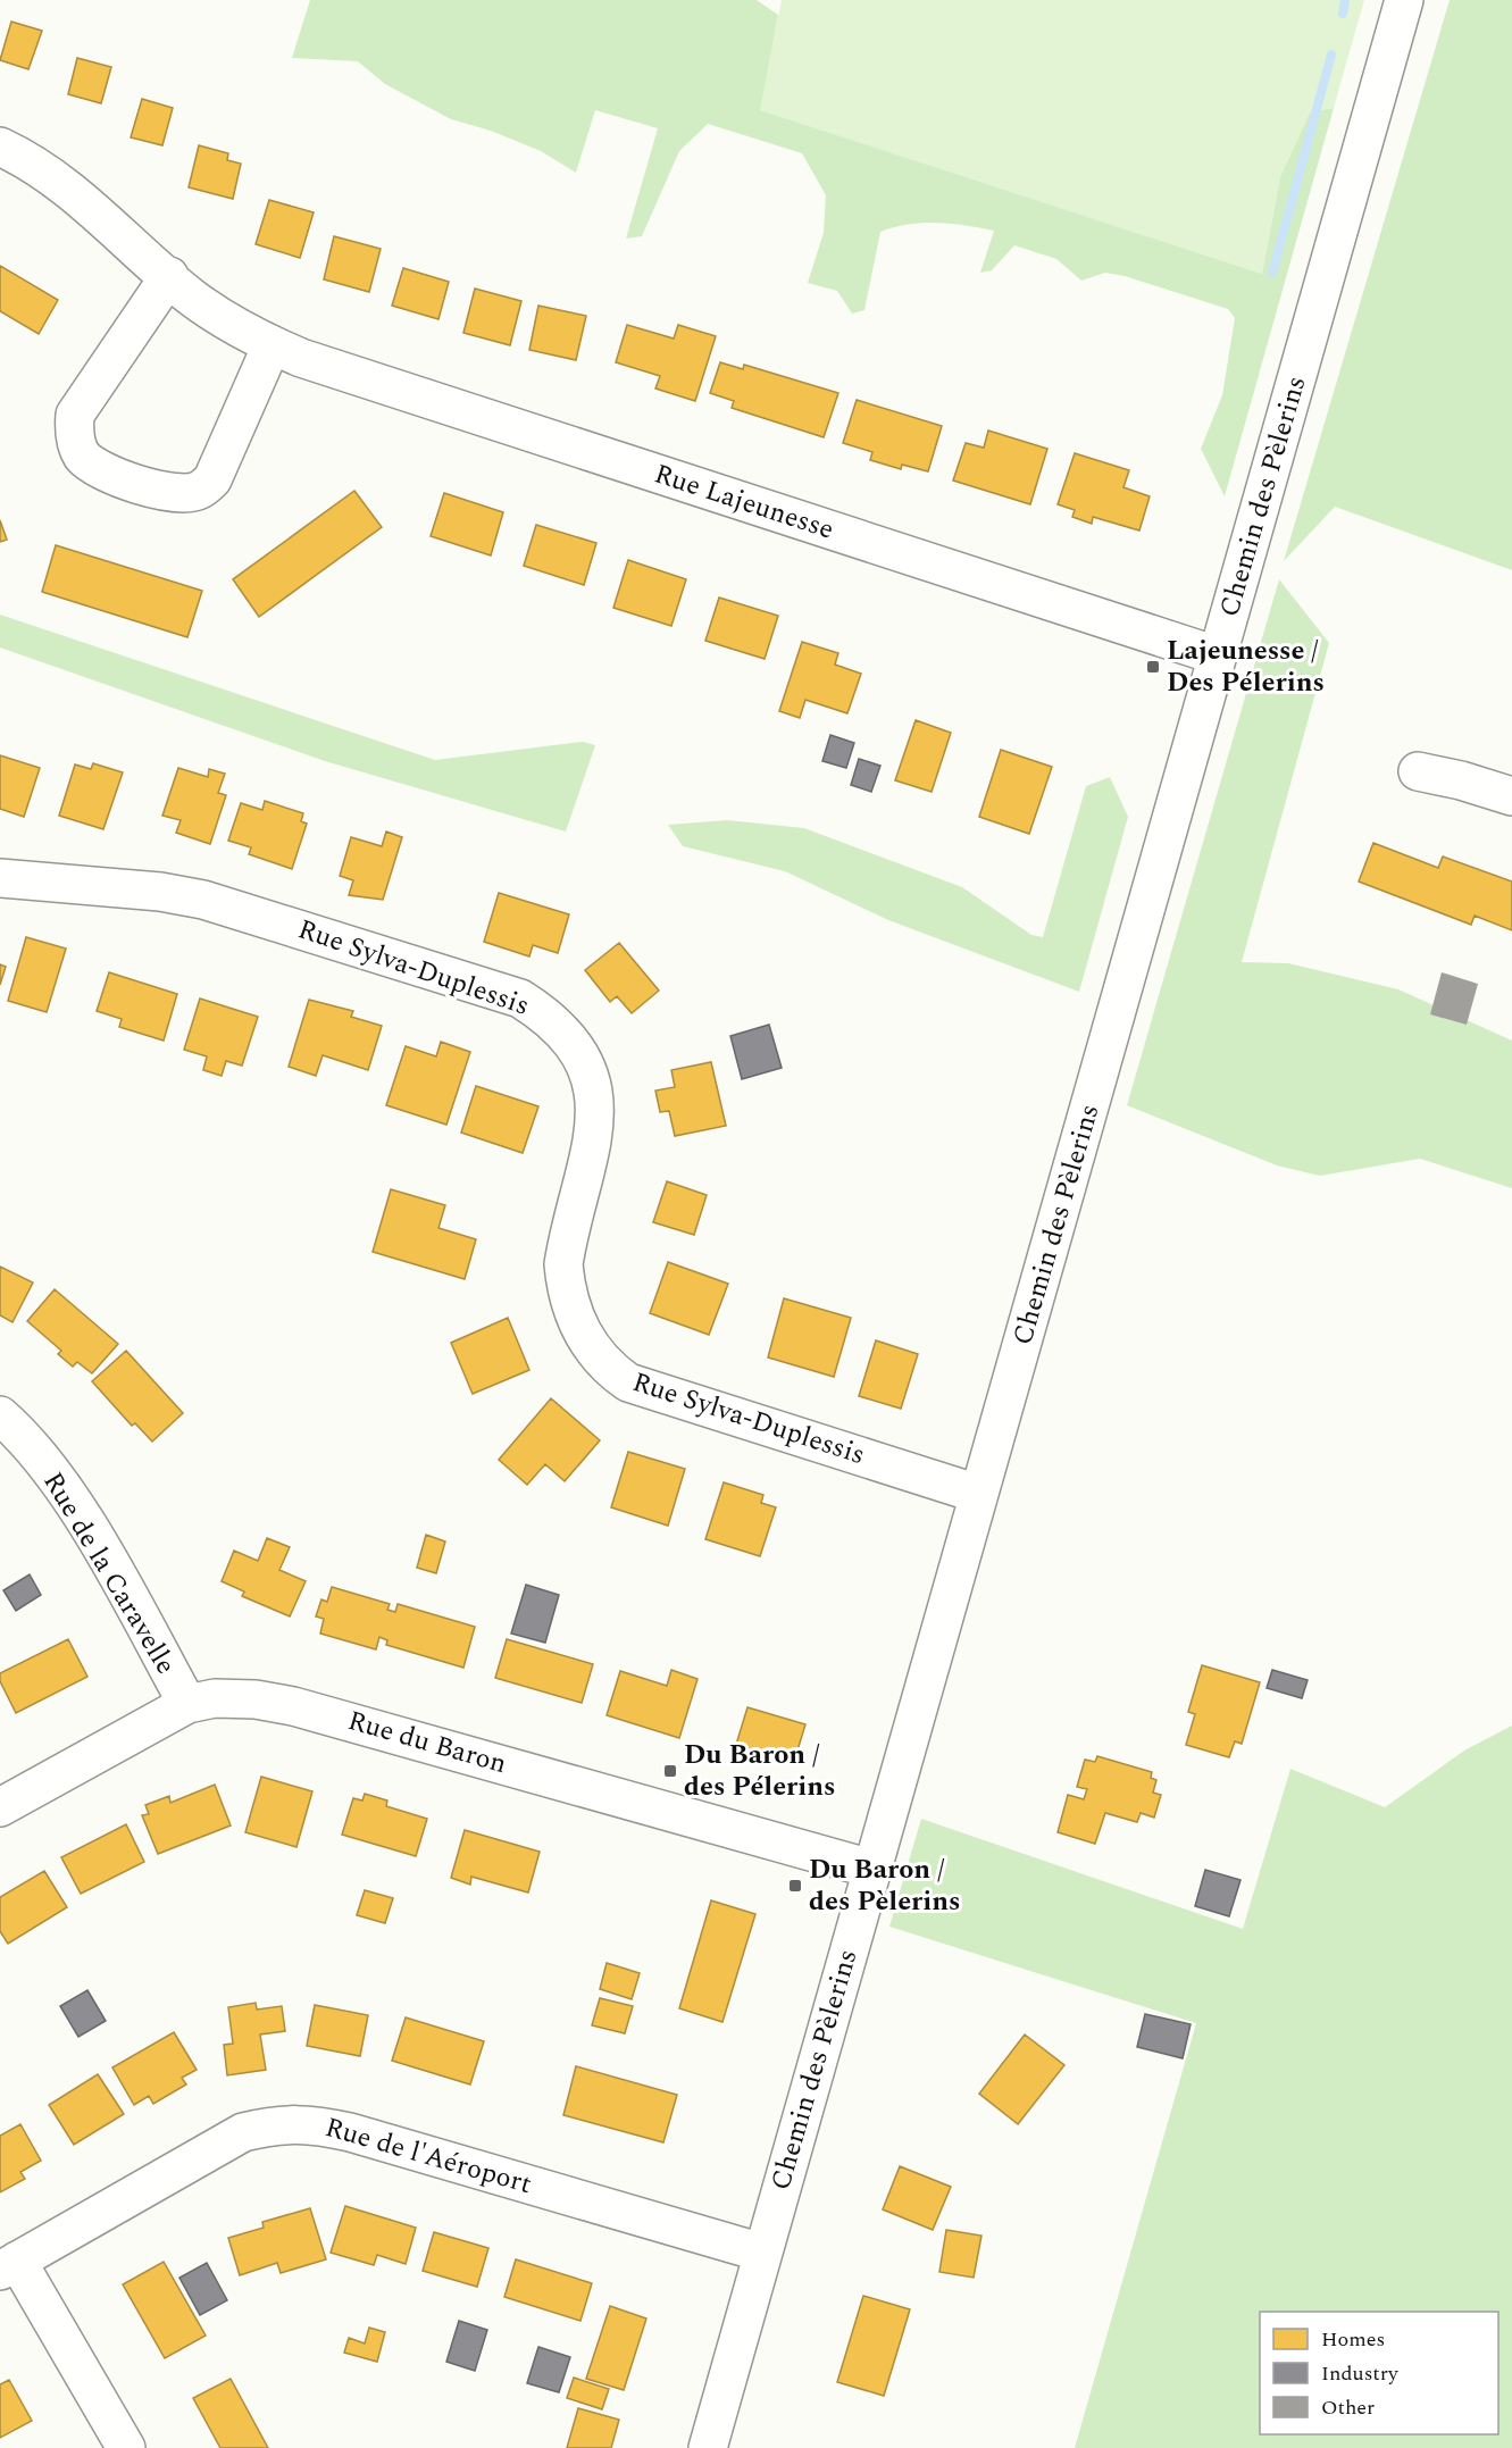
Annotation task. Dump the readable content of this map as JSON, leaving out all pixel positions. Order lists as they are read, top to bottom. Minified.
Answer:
{"streets":{"street":["Chemin des Pèlerins","Rue Lajeunesse","Rue Sylva-Duplessis","Rue de la Caravelle","Rue du Baron","Rue de l'Aéroport"]},"crossings":[["Chemin des Pèlerins","Rue Lajeunesse"],["Chemin des Pèlerins","Rue Sylva-Duplessis"],["Chemin des Pèlerins","Rue du Baron"],["Chemin des Pèlerins","Rue de l'Aéroport"],["Rue de la Caravelle","Rue du Baron"]],"places":{"transit":["Lajeunesse / Des Pélerins","Du Baron / des Pélerins","Du Baron / des Pèlerins"]},"legend":["Homes","Industry","Other"]}
